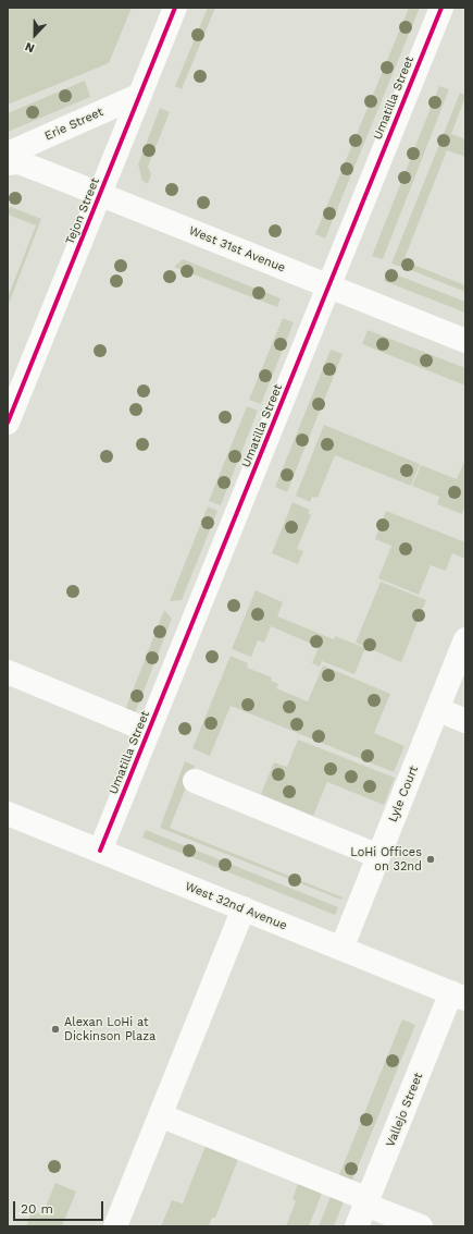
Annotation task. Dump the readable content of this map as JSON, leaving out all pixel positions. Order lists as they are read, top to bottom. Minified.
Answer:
{"streets":{"street":["Umatilla Street","Erie Street","Tejon Street","West 31st Avenue","Lyle Court","West 32nd Avenue","Vallejo Street"]},"crossings":[["Umatilla Street","West 31st Avenue"],["Umatilla Street","West 32nd Avenue"],["Erie Street","Tejon Street"],["Tejon Street","West 31st Avenue"],["Lyle Court","West 32nd Avenue"],["West 32nd Avenue","Vallejo Street"]],"places":["LoHi Offices on 32nd","Alexan LoHi at Dickinson Plaza"],"scale_bar":"20 m","north":"bottom"}
